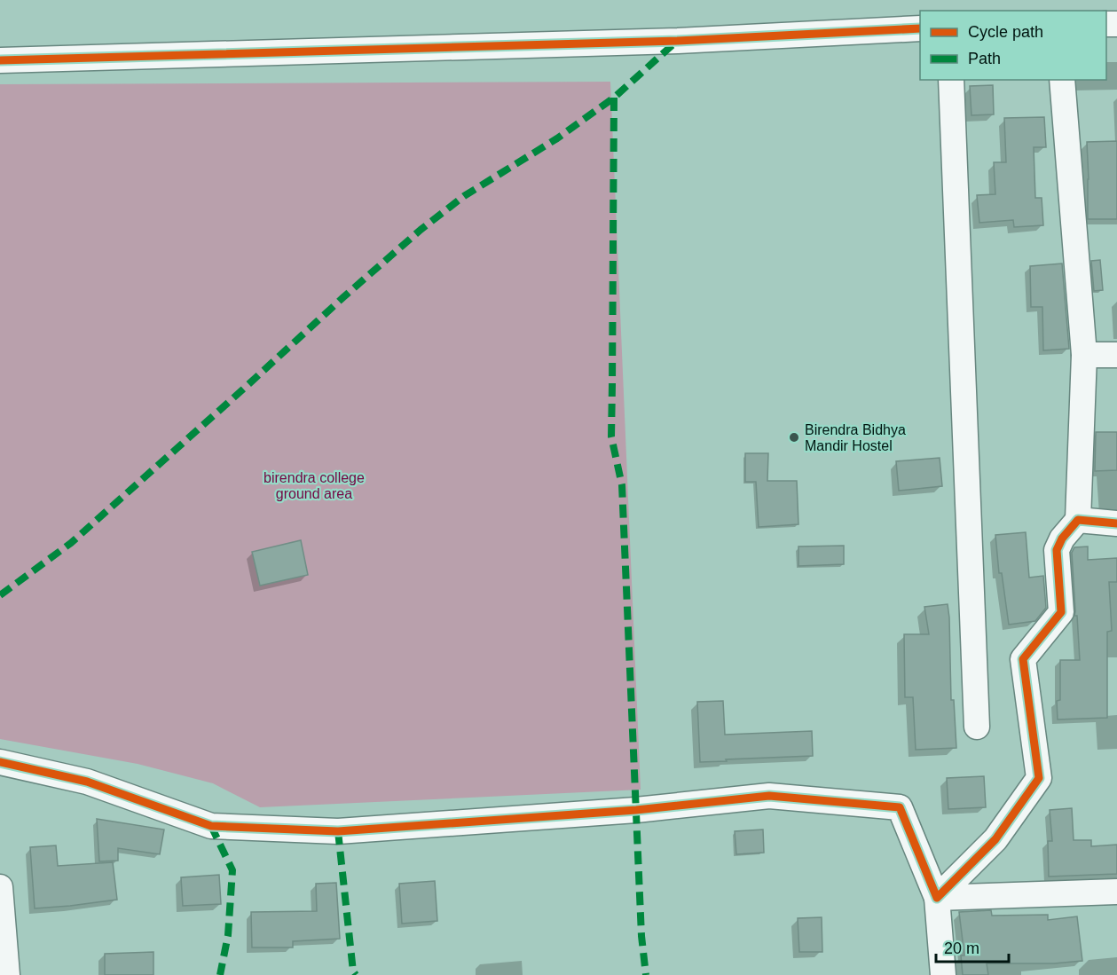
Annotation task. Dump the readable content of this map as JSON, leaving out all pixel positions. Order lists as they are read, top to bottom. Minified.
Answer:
{"parks":["birendra college ground area"],"places":["Birendra Bidhya Mandir Hostel"],"legend":["Cycle path","Path"],"scale_bar":"20 m"}
